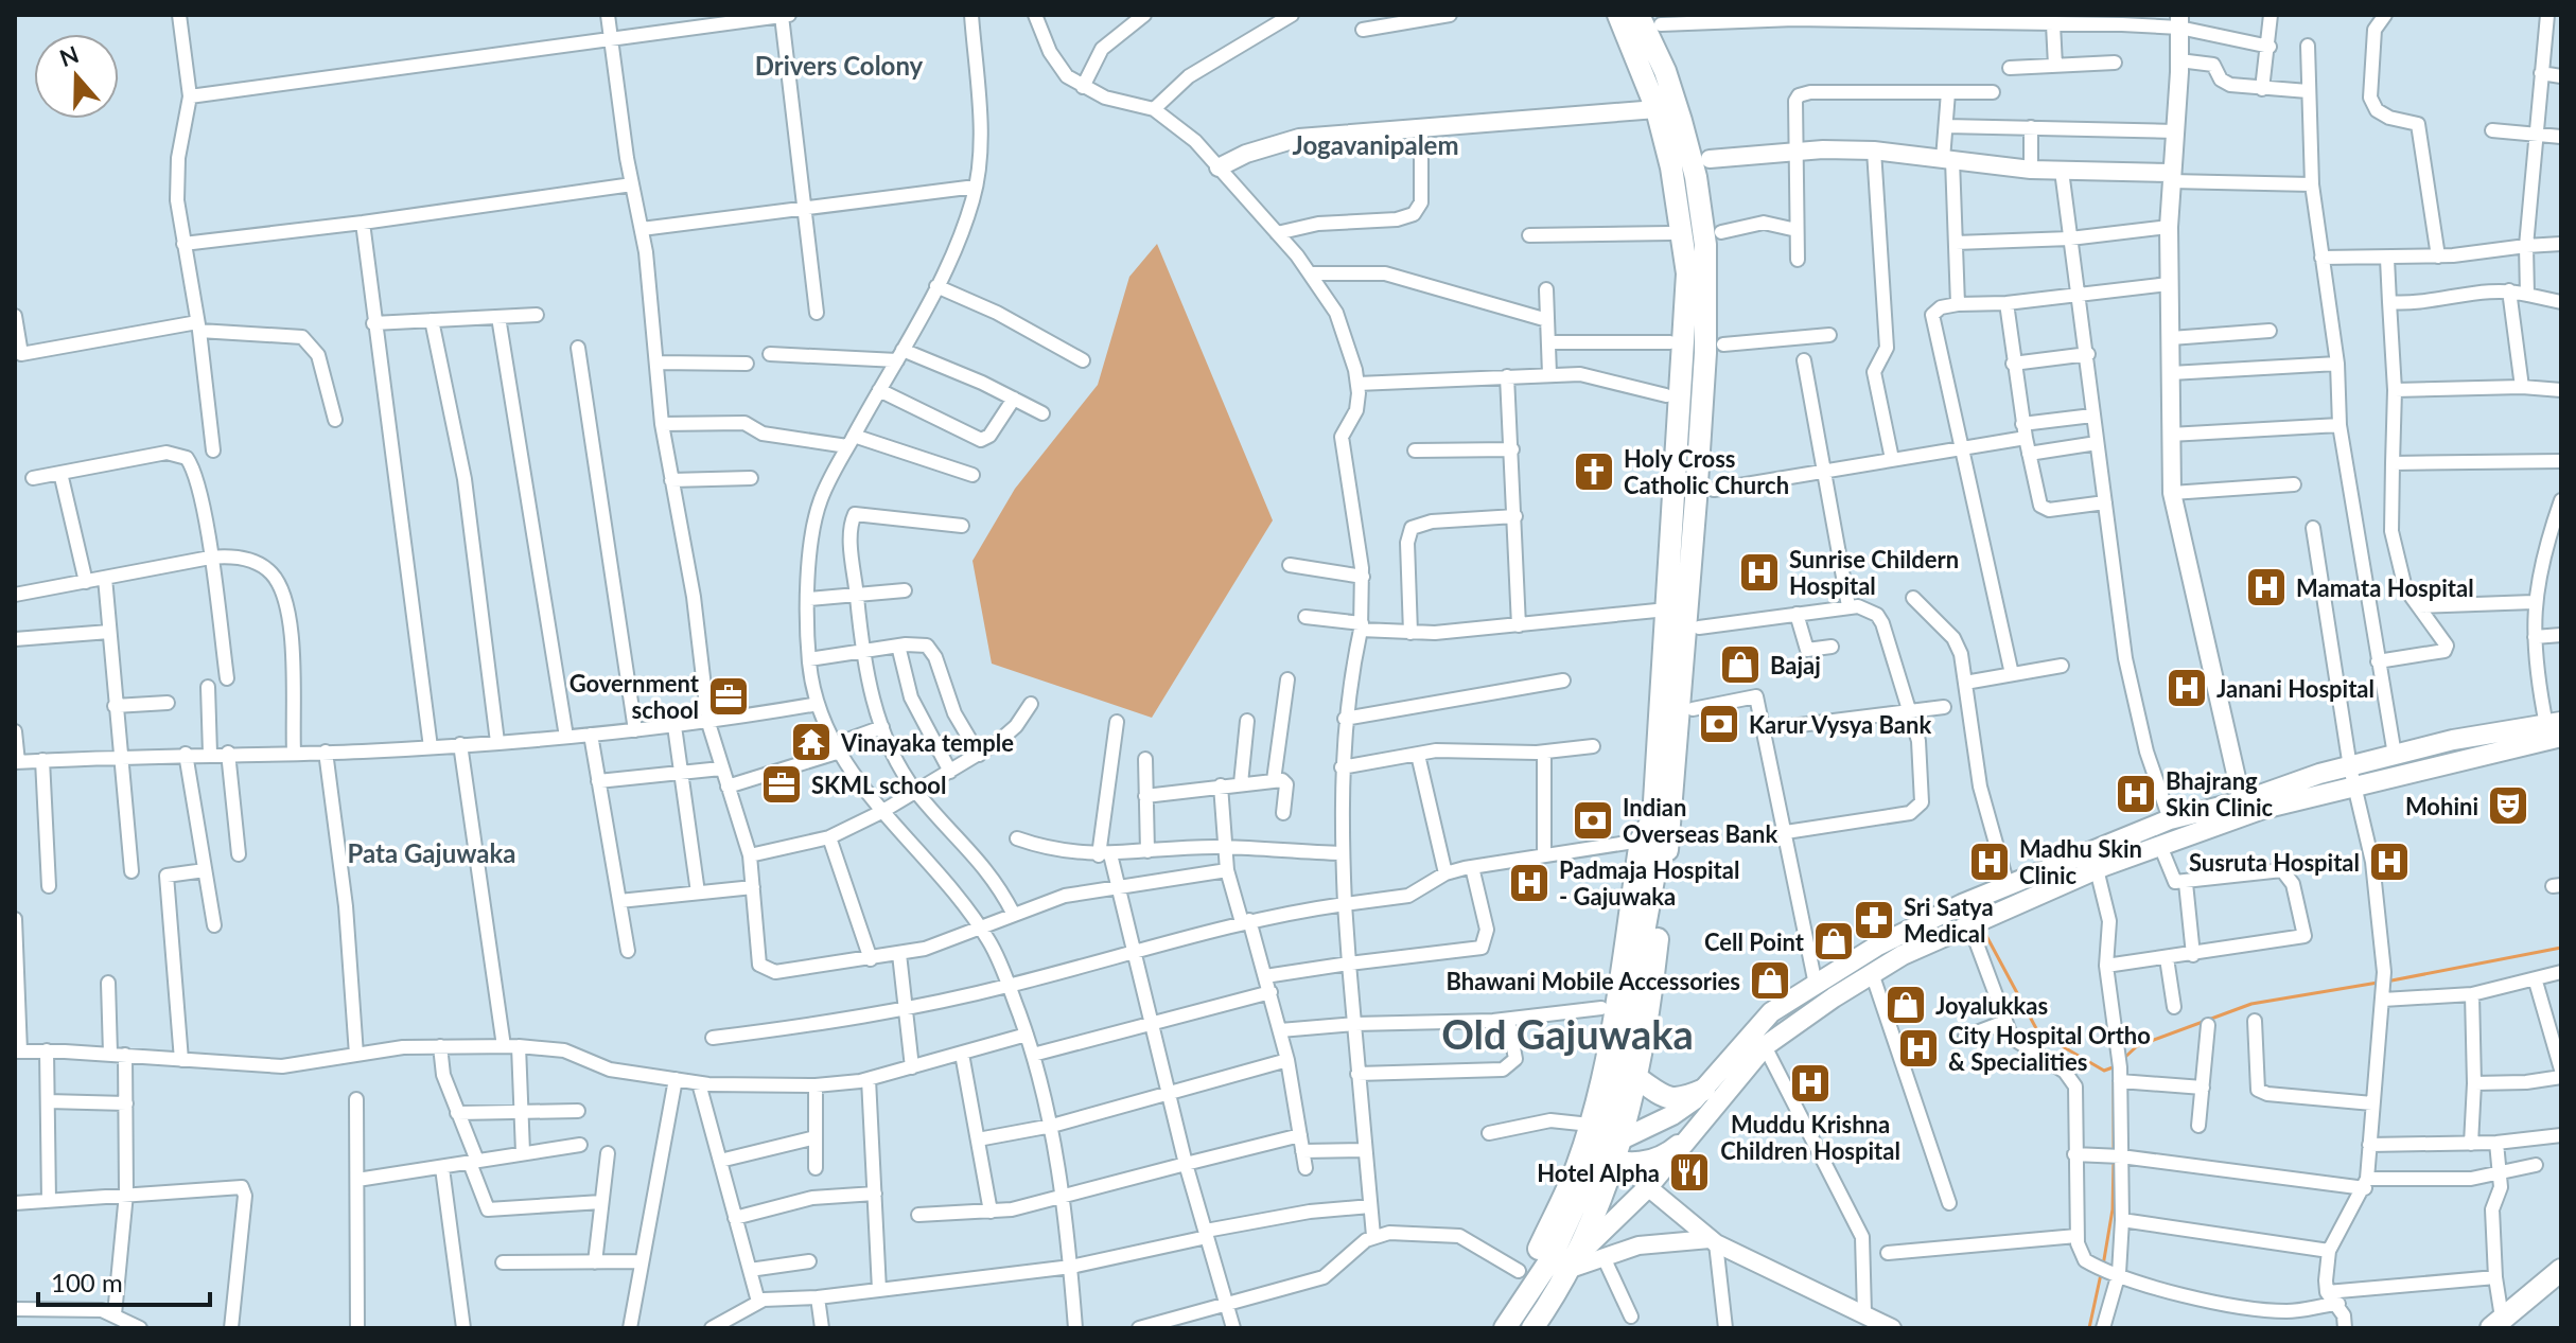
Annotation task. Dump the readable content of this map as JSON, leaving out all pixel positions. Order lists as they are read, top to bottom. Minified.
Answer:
{"districts":["Drivers Colony","Jogavanipalem","Pata Gajuwaka","Old Gajuwaka"],"places":{"church":["Holy Cross Catholic Church"],"hospital":["Sunrise Childern Hospital","Mamata Hospital","Janani Hospital","Bhajrang Skin Clinic","Madhu Skin Clinic","Susruta Hospital","Padmaja Hospital - Gajuwaka","City Hospital Ortho & Specialities","Muddu Krishna Children Hospital"],"shop":["Bajaj","Cell Point","Bhawani Mobile Accessories","Joyalukkas"],"office":["Government school","SKML school"],"bank":["Karur Vysya Bank","Indian Overseas Bank"],"temple":["Vinayaka temple"],"theatre":["Mohini"],"pharmacy":["Sri Satya Medical"],"restaurant":["Hotel Alpha"]},"scale_bar":"100 m","north":"top"}
